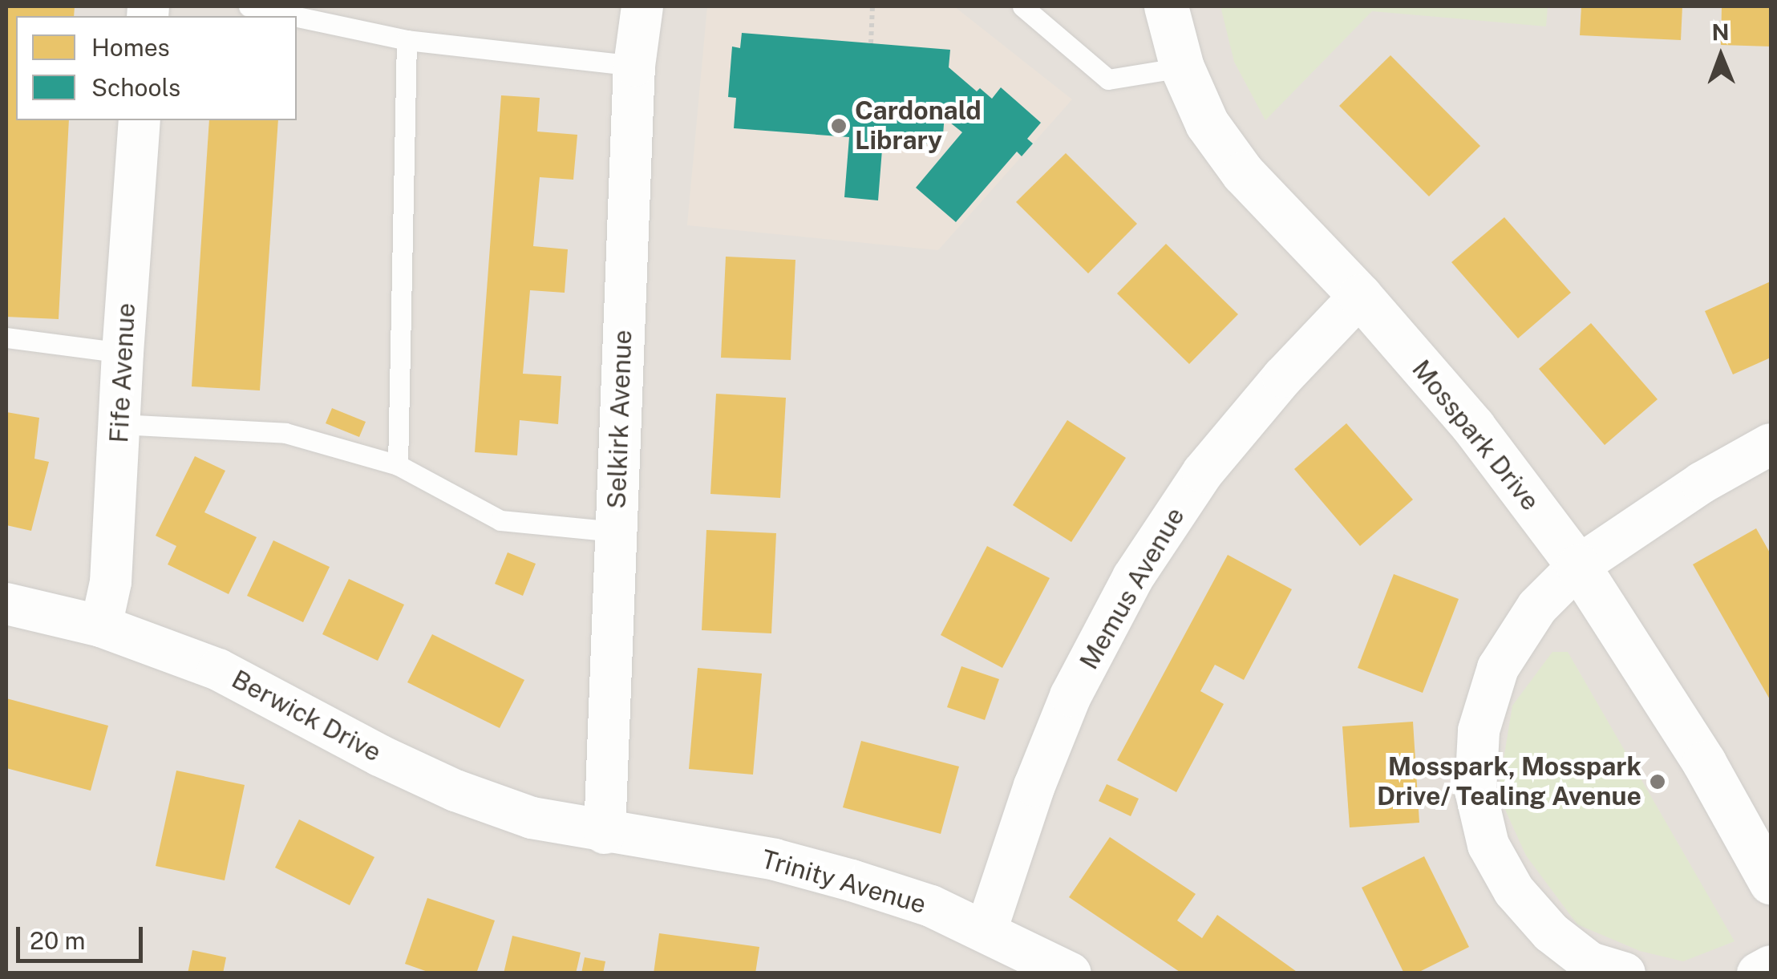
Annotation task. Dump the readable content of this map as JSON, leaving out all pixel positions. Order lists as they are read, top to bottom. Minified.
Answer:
{"streets":{"street":["Fife Avenue","Selkirk Avenue","Mosspark Drive","Memus Avenue","Berwick Drive","Trinity Avenue"]},"crossings":[["Fife Avenue","Berwick Drive"],["Selkirk Avenue","Berwick Drive"],["Selkirk Avenue","Trinity Avenue"],["Mosspark Drive","Memus Avenue"],["Memus Avenue","Trinity Avenue"],["Berwick Drive","Trinity Avenue"]],"places":["Cardonald Library","Mosspark, Mosspark Drive/ Tealing Avenue"],"legend":["Homes","Schools"],"scale_bar":"20 m","north":"top"}
